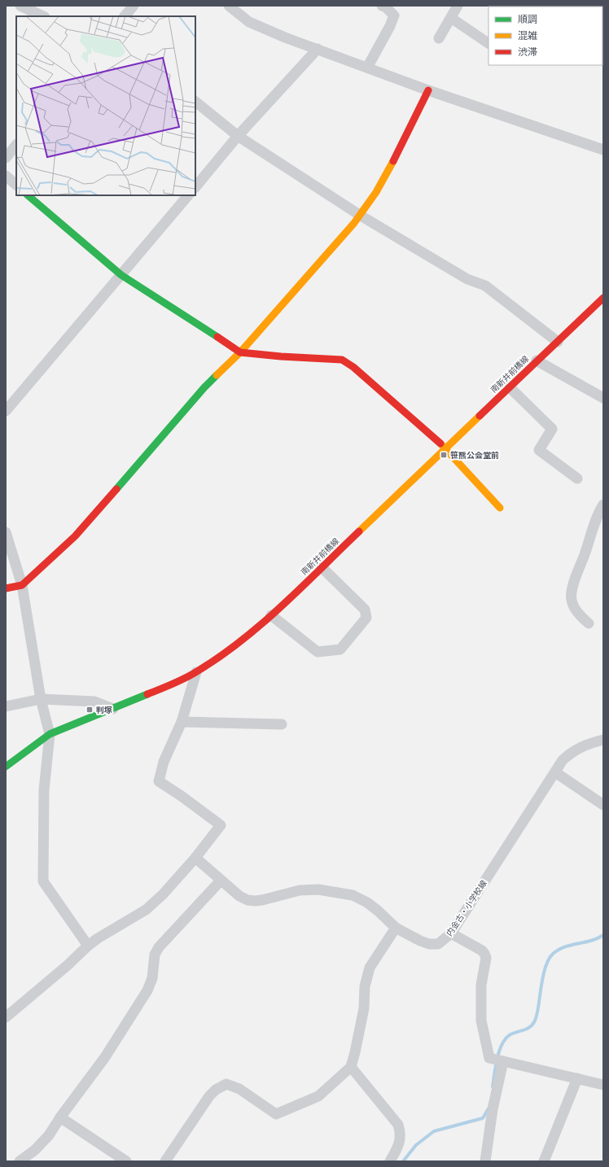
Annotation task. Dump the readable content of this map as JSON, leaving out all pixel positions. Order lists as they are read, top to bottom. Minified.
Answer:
{"streets":{"street":["南新井前橋線","内金古・小学校線"]},"places":{"transit":["笹熊公会堂前","判塚"]},"legend":["順調","混雑","渋滞"]}
